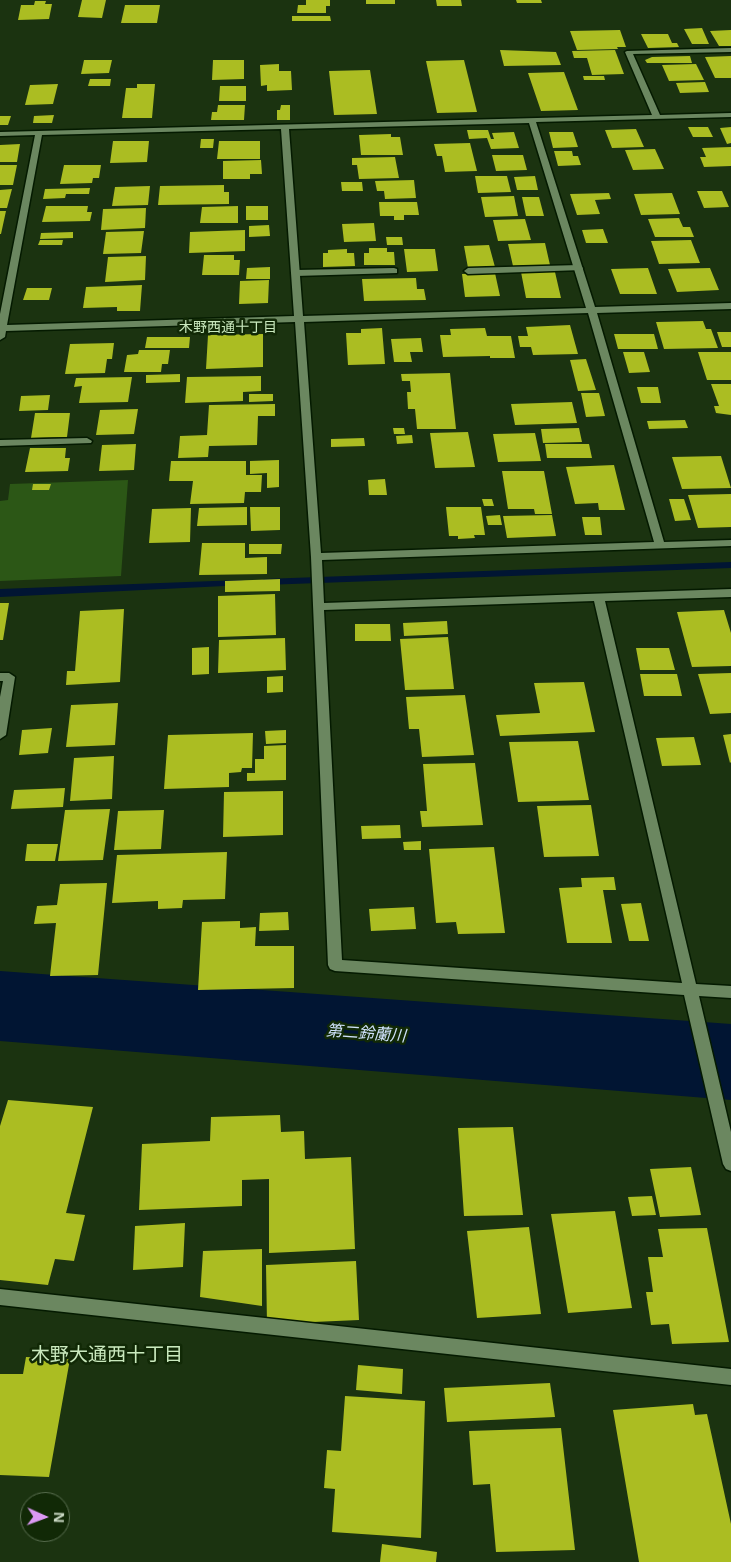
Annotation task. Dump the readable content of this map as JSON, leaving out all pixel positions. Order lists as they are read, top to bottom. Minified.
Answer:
{"districts":["木野西通十丁目","木野大通西十丁目"],"water":["第二鈴蘭川"],"north":"right"}
